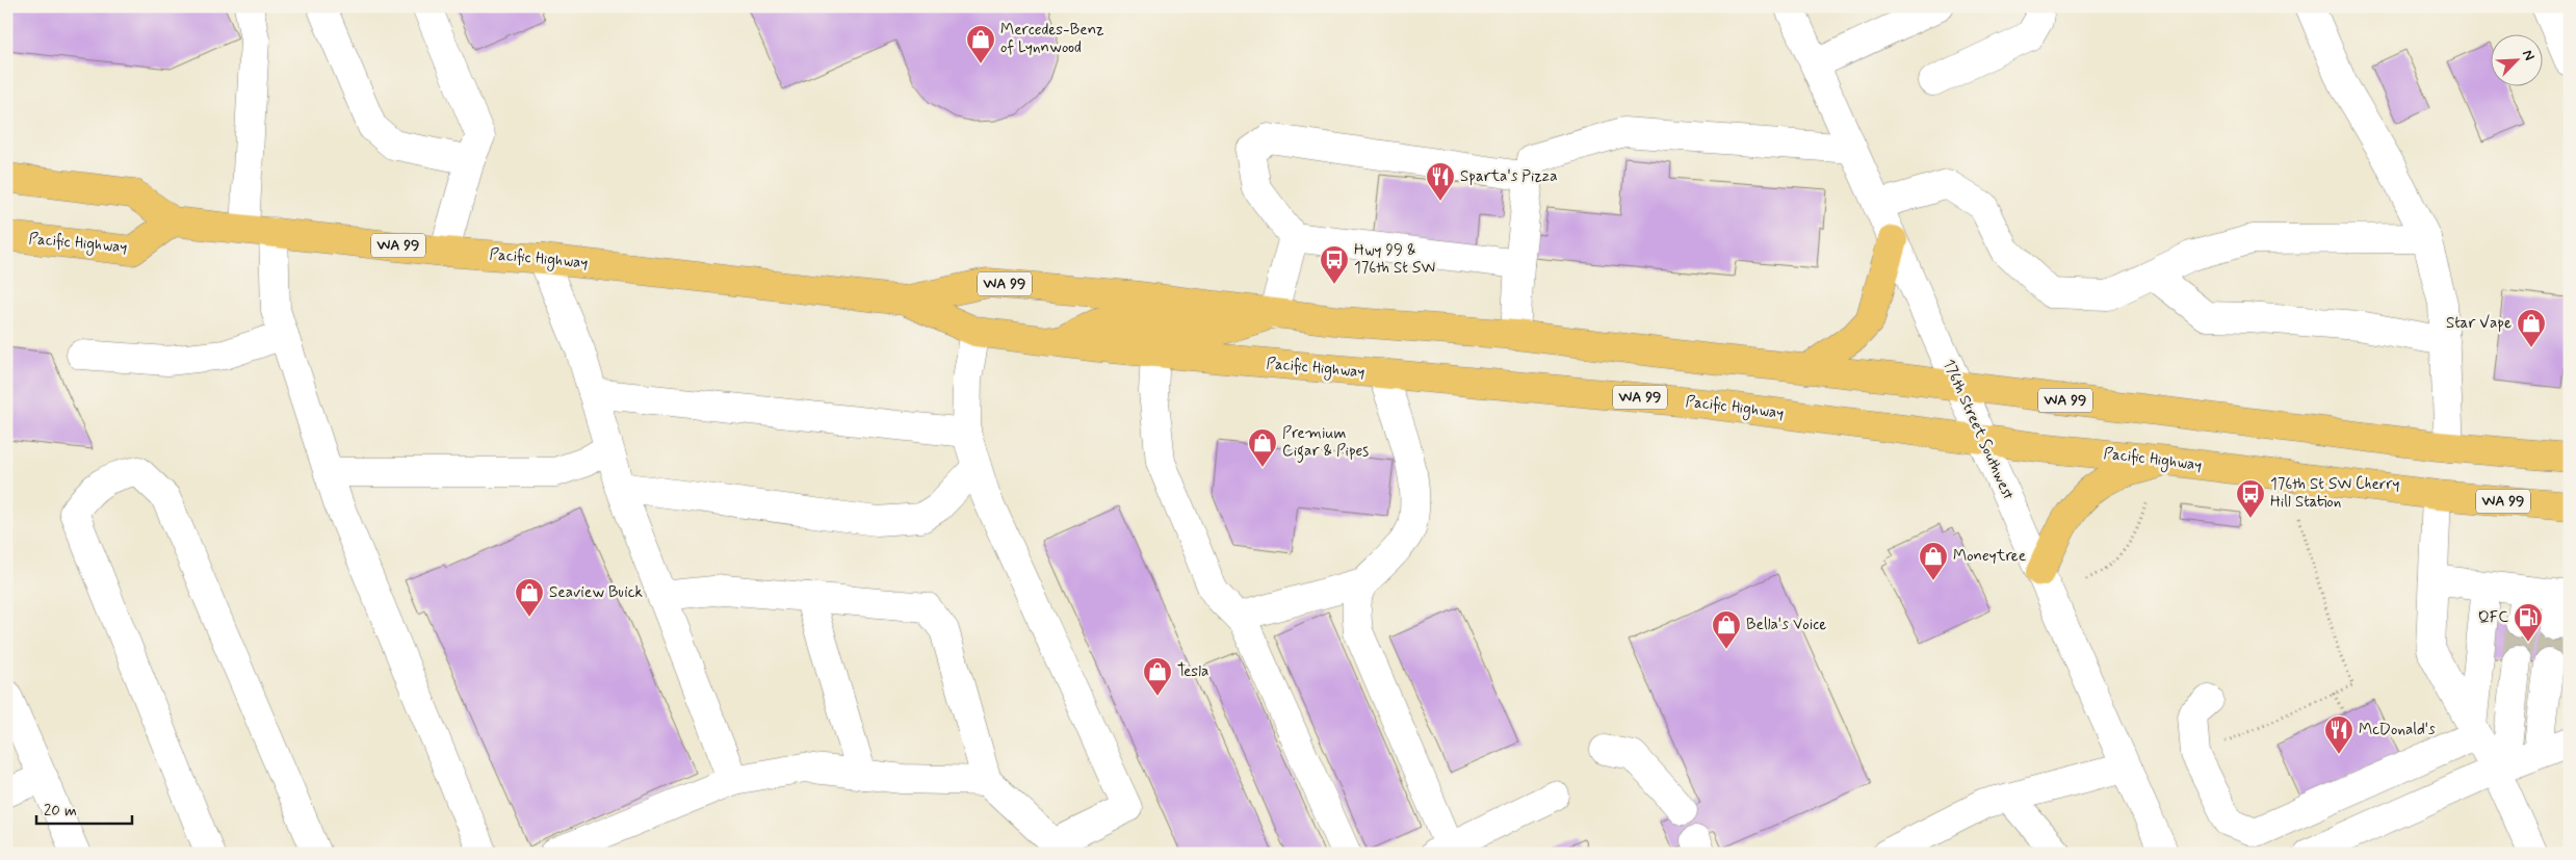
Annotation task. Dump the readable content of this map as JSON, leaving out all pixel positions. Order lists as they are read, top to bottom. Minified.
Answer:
{"streets":{"highway":["Pacific Highway","WA 99"],"street":["176th Street Southwest"]},"crossings":[["Pacific Highway","176th Street Southwest"]],"places":{"shop":["Mercedes-Benz of Lynnwood","Star Vape","Premium Cigar & Pipes","Moneytree","Seaview Buick","Bella's Voice","Tesla"],"restaurant":["Sparta's Pizza","McDonald's"],"bus stop":["Hwy 99 & 176th St SW","176th St SW Cherry Hill Station"],"fuel station":["QFC"]},"scale_bar":"20 m","north":"top right"}
